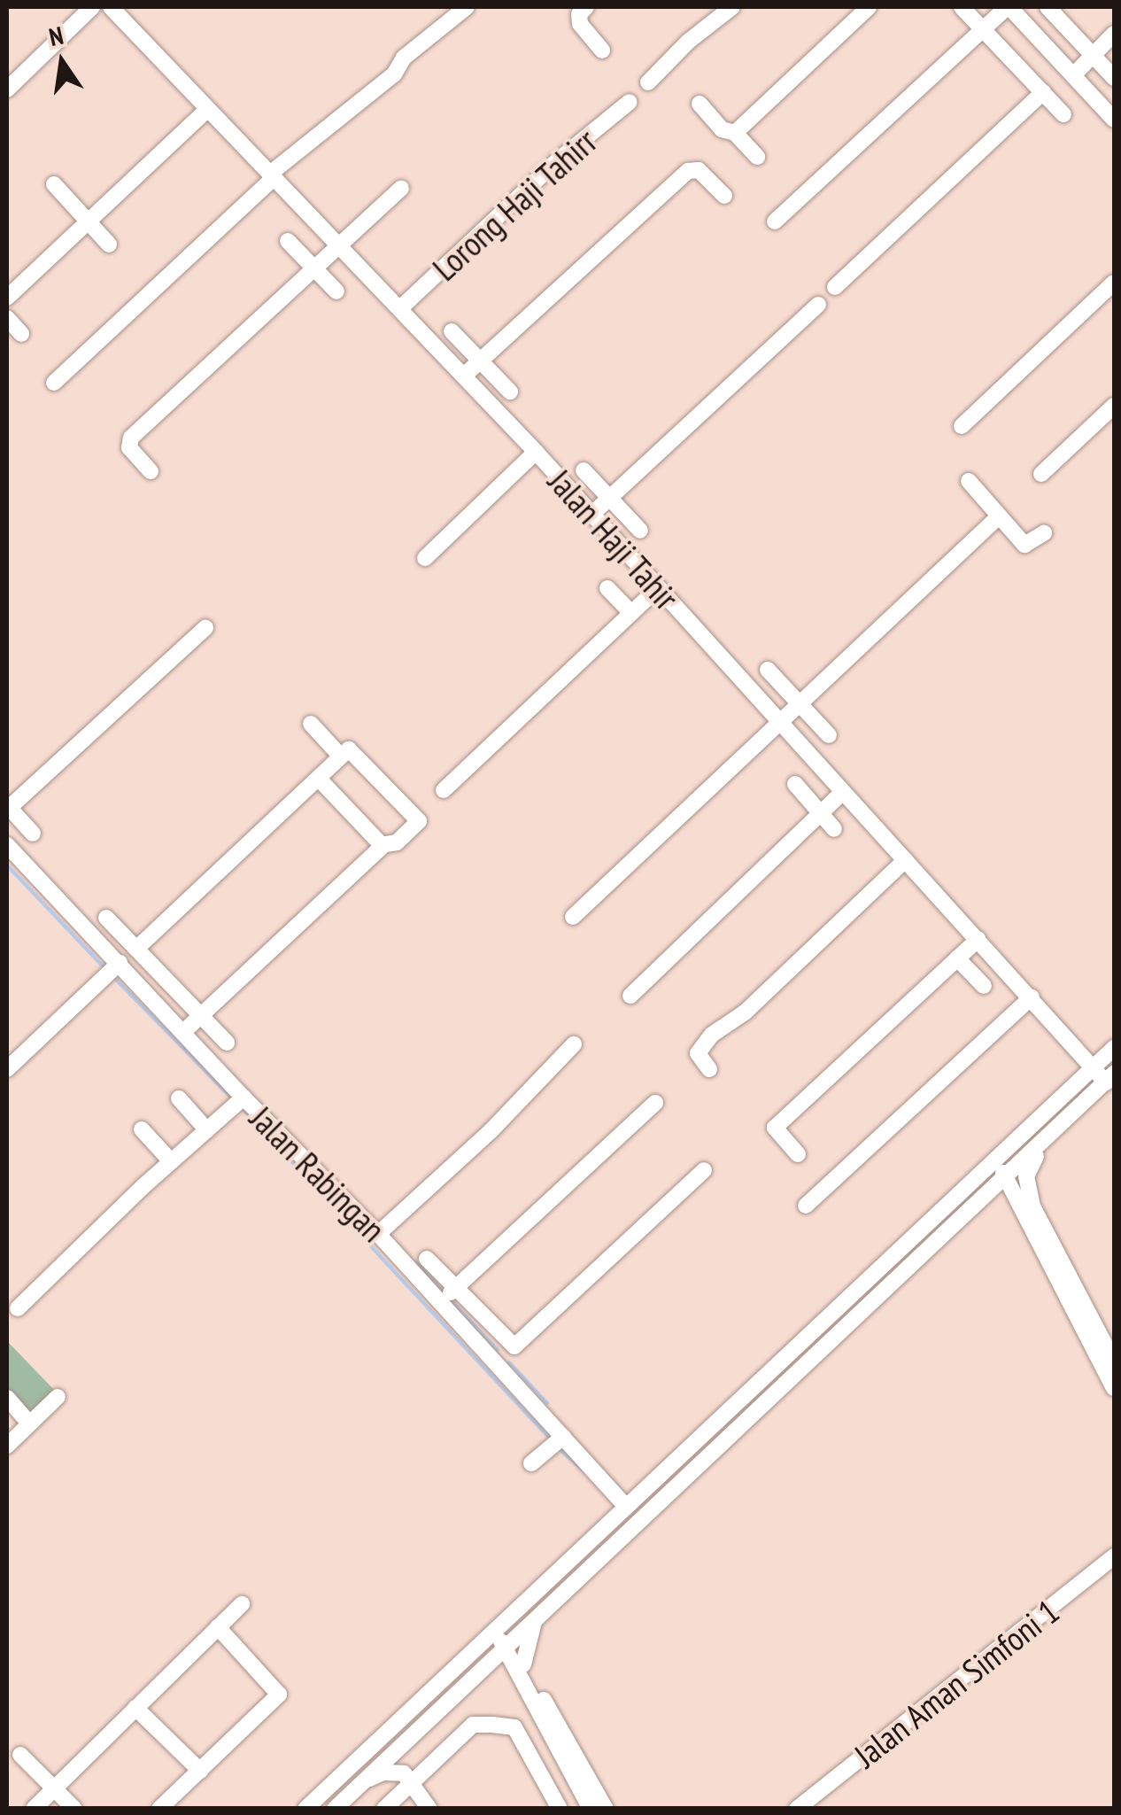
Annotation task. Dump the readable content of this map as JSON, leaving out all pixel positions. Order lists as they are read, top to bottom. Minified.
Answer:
{"streets":{"street":["Lorong Haji Tahirr","Jalan Haji Tahir","Jalan Rabingan","Jalan Aman Simfoni 1"]},"crossings":[["Lorong Haji Tahirr","Jalan Haji Tahir"]],"north":"top"}
